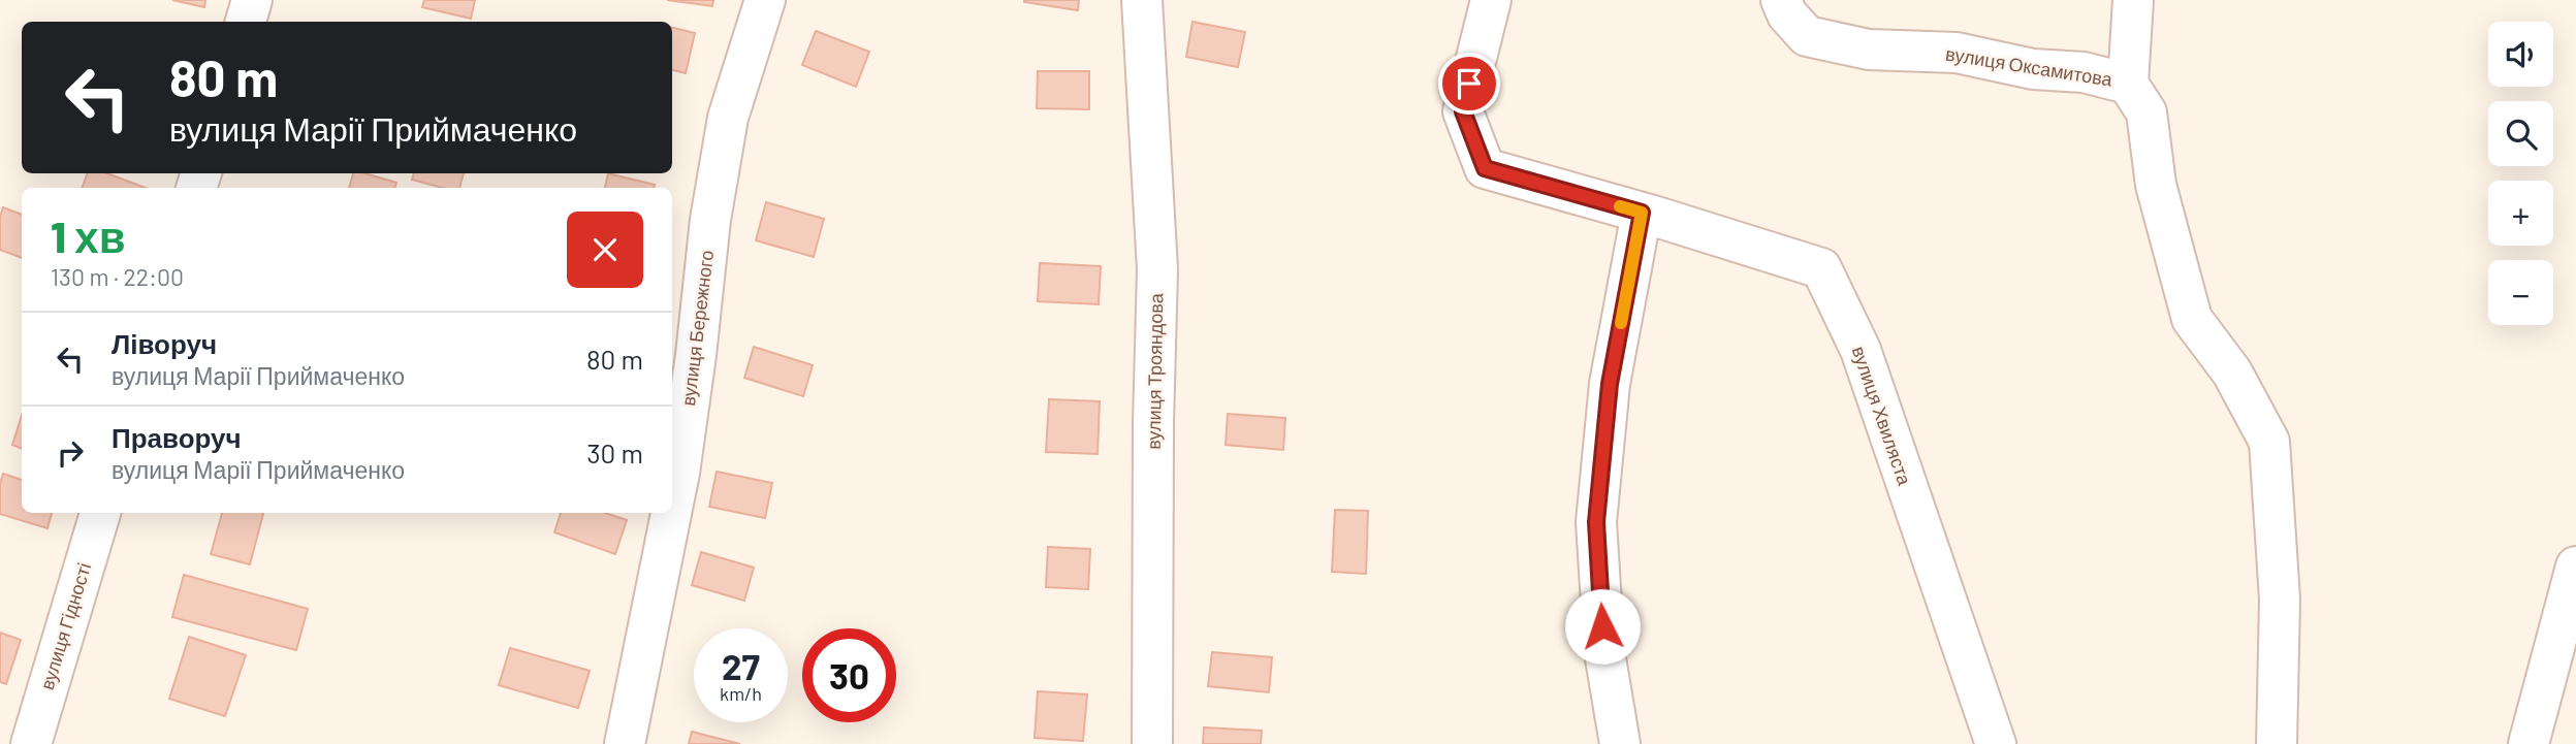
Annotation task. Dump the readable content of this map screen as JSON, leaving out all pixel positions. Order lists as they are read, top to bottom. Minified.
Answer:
{"streets":{"street":["вулиця Оксамитова","вулиця Бережного","вулиця Трояндова","вулиця Хвиляста","вулиця Гідності"]},"page":{"map_buttons":["+","−"],"turn":["80 m","вулиця Марії Приймаченко"],"heading":["1 хв","130 m · 22:00"],"list":[{"name":"Ліворуч","note":"вулиця Марії Приймаченко","value":"80 m"},{"name":"Праворуч","note":"вулиця Марії Приймаченко","value":"30 m"}],"speed":"27 km/h","limit":"30"}}
